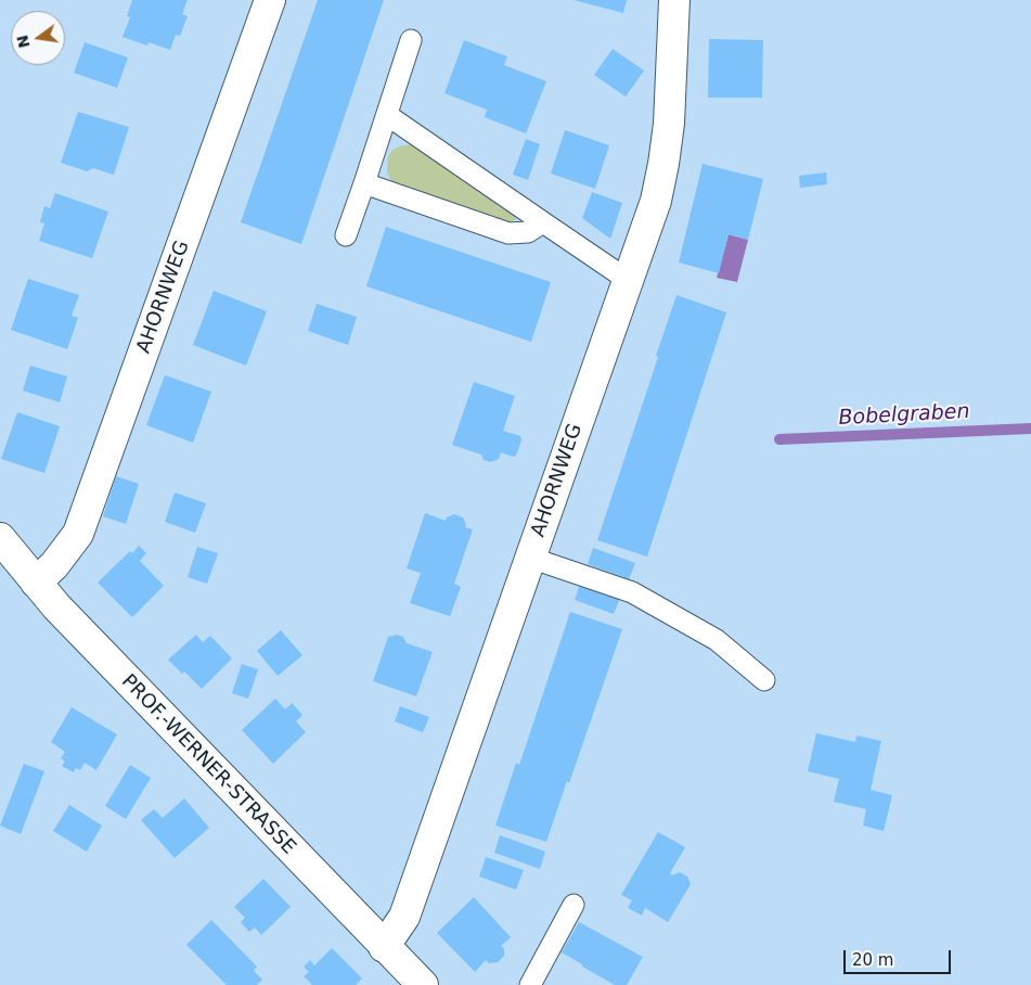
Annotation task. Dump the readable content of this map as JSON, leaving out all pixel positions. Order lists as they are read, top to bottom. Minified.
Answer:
{"streets":{"street":["AHORNWEG","PROF.-WERNER-STRASSE"]},"crossings":[["AHORNWEG","PROF.-WERNER-STRASSE"]],"water":["Bobelgraben"],"scale_bar":"20 m","north":"left"}
